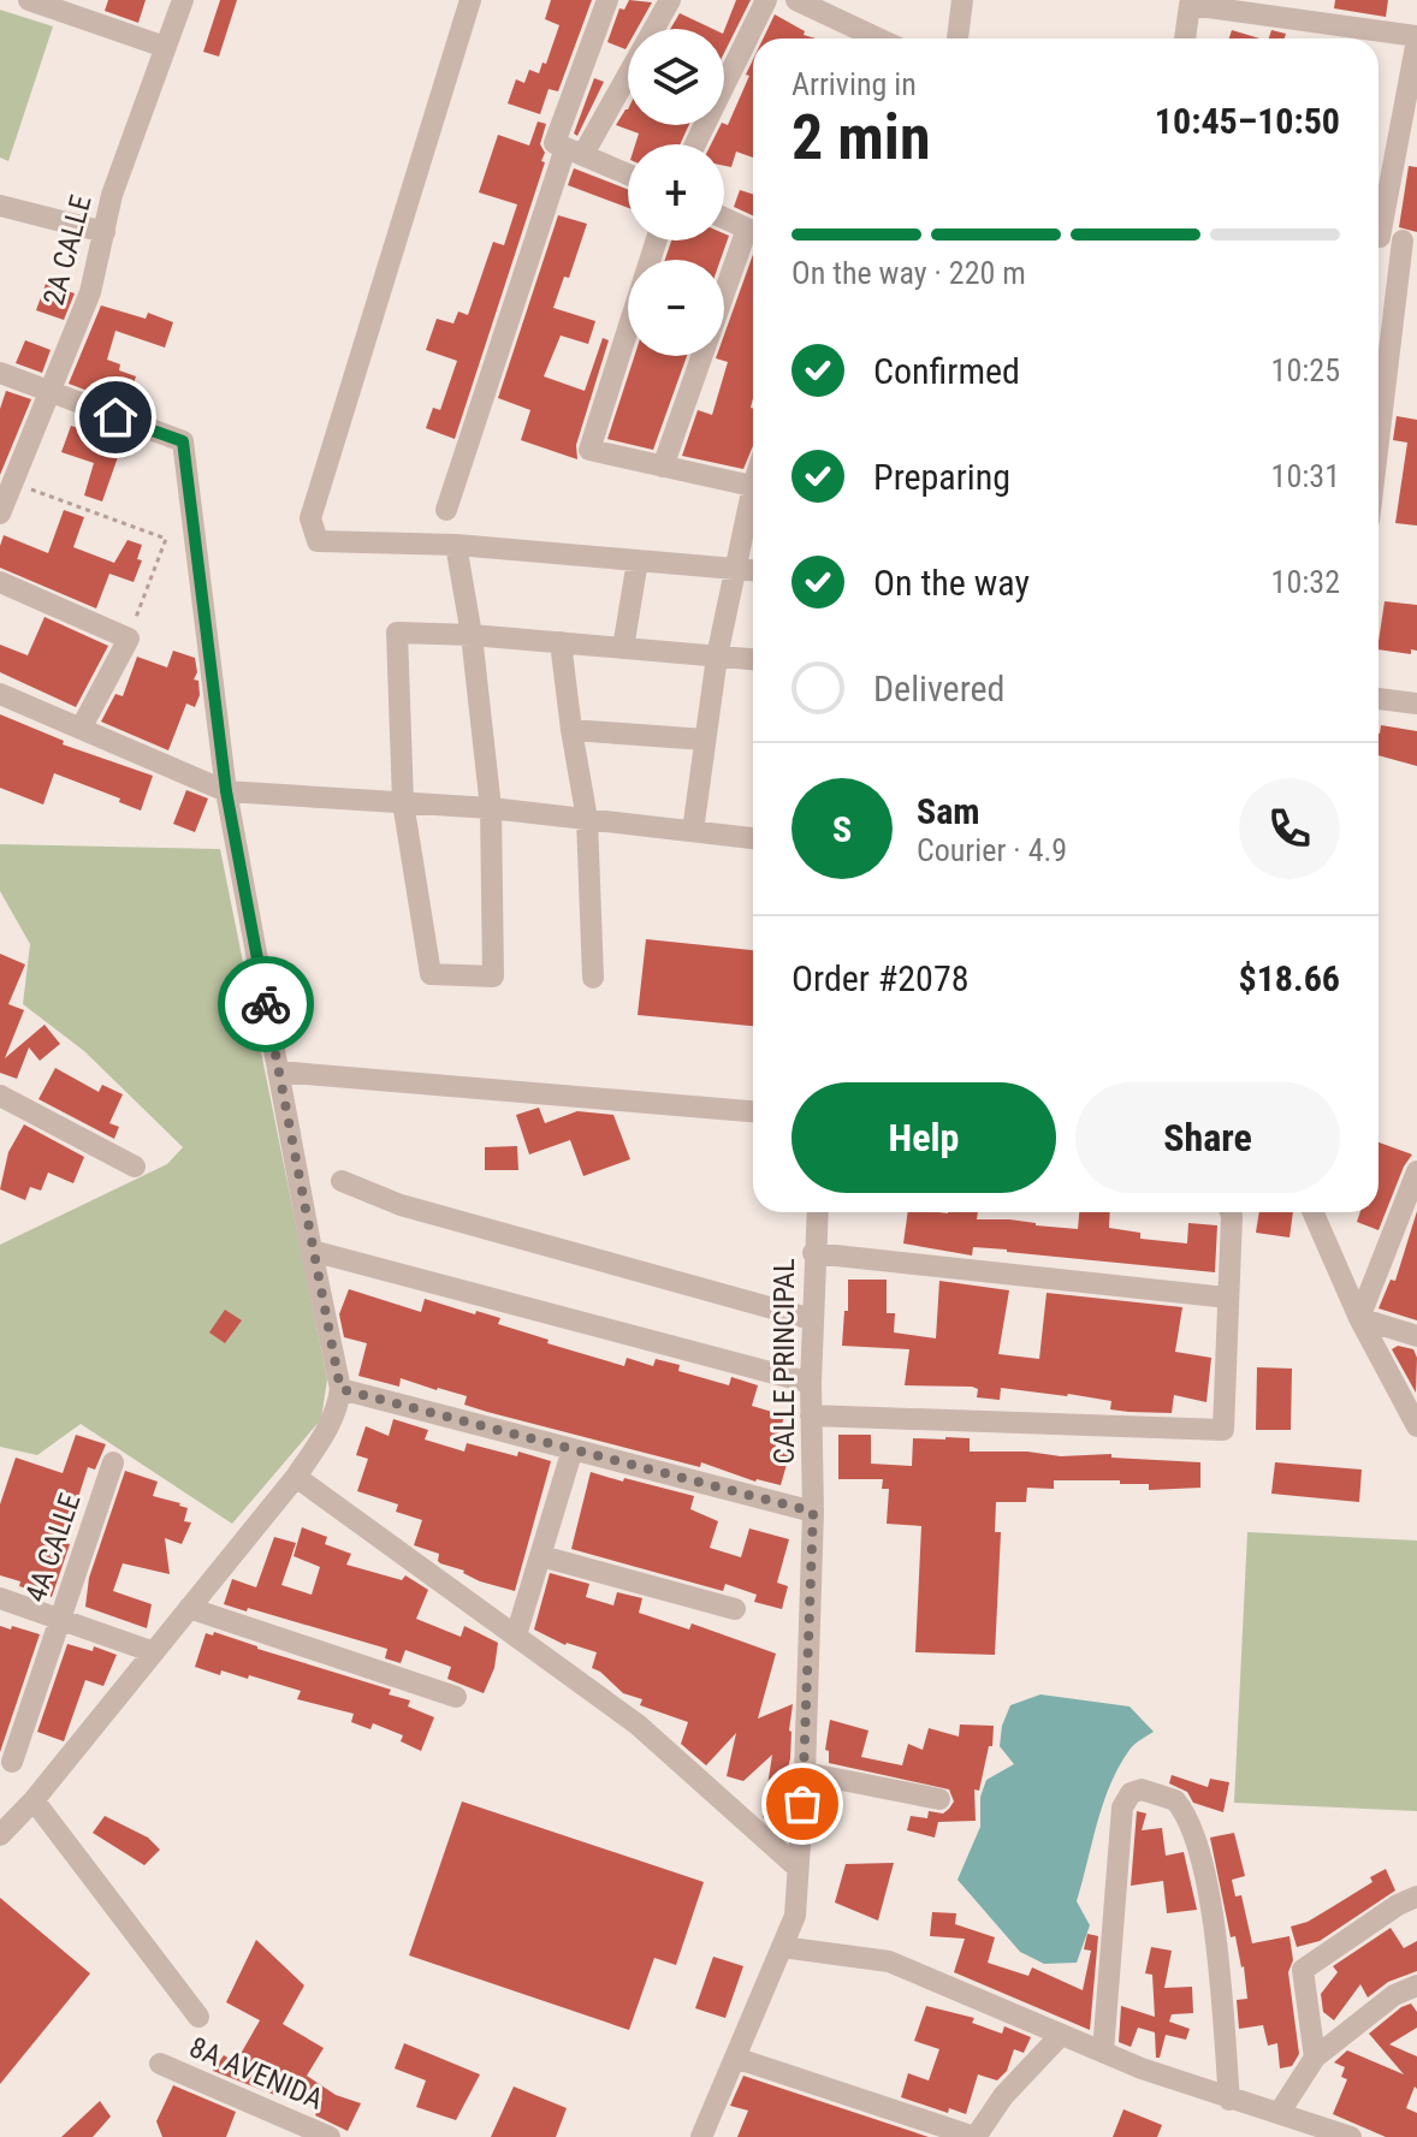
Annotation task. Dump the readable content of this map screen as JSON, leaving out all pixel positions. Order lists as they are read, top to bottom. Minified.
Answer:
{"streets":{"street":["2A CALLE","CALLE PRINCIPAL","4A CALLE","8A AVENIDA"]},"page":{"map_buttons":["+","−"],"heading":["2 min","Arriving in","10:45–10:50"],"panel":["Sam","Courier · 4.9","Order #2078","$18.66"],"bar":"On the way · 220 m","list":[["Confirmed","10:25"],["Preparing","10:31"],["On the way","10:32"],"Delivered"],"round":"S","buttons":["Help","Share"]}}
